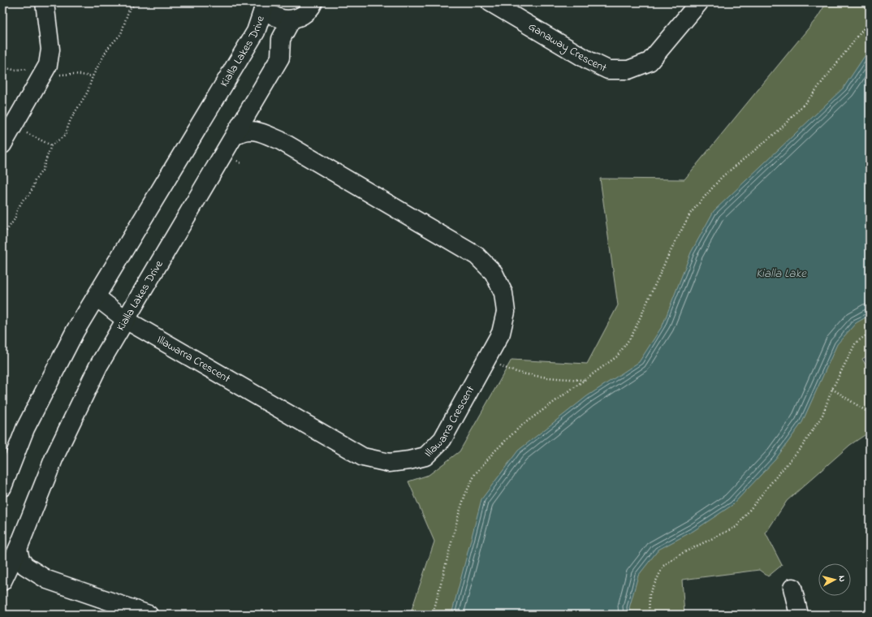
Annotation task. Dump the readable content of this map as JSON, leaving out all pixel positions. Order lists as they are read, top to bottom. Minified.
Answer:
{"streets":{"street":["Ganaway Crescent","Kialla Lakes Drive","Illawarra Crescent"]},"crossings":[["Kialla Lakes Drive","Illawarra Crescent"]],"water":["Kialla Lake"],"north":"right"}
